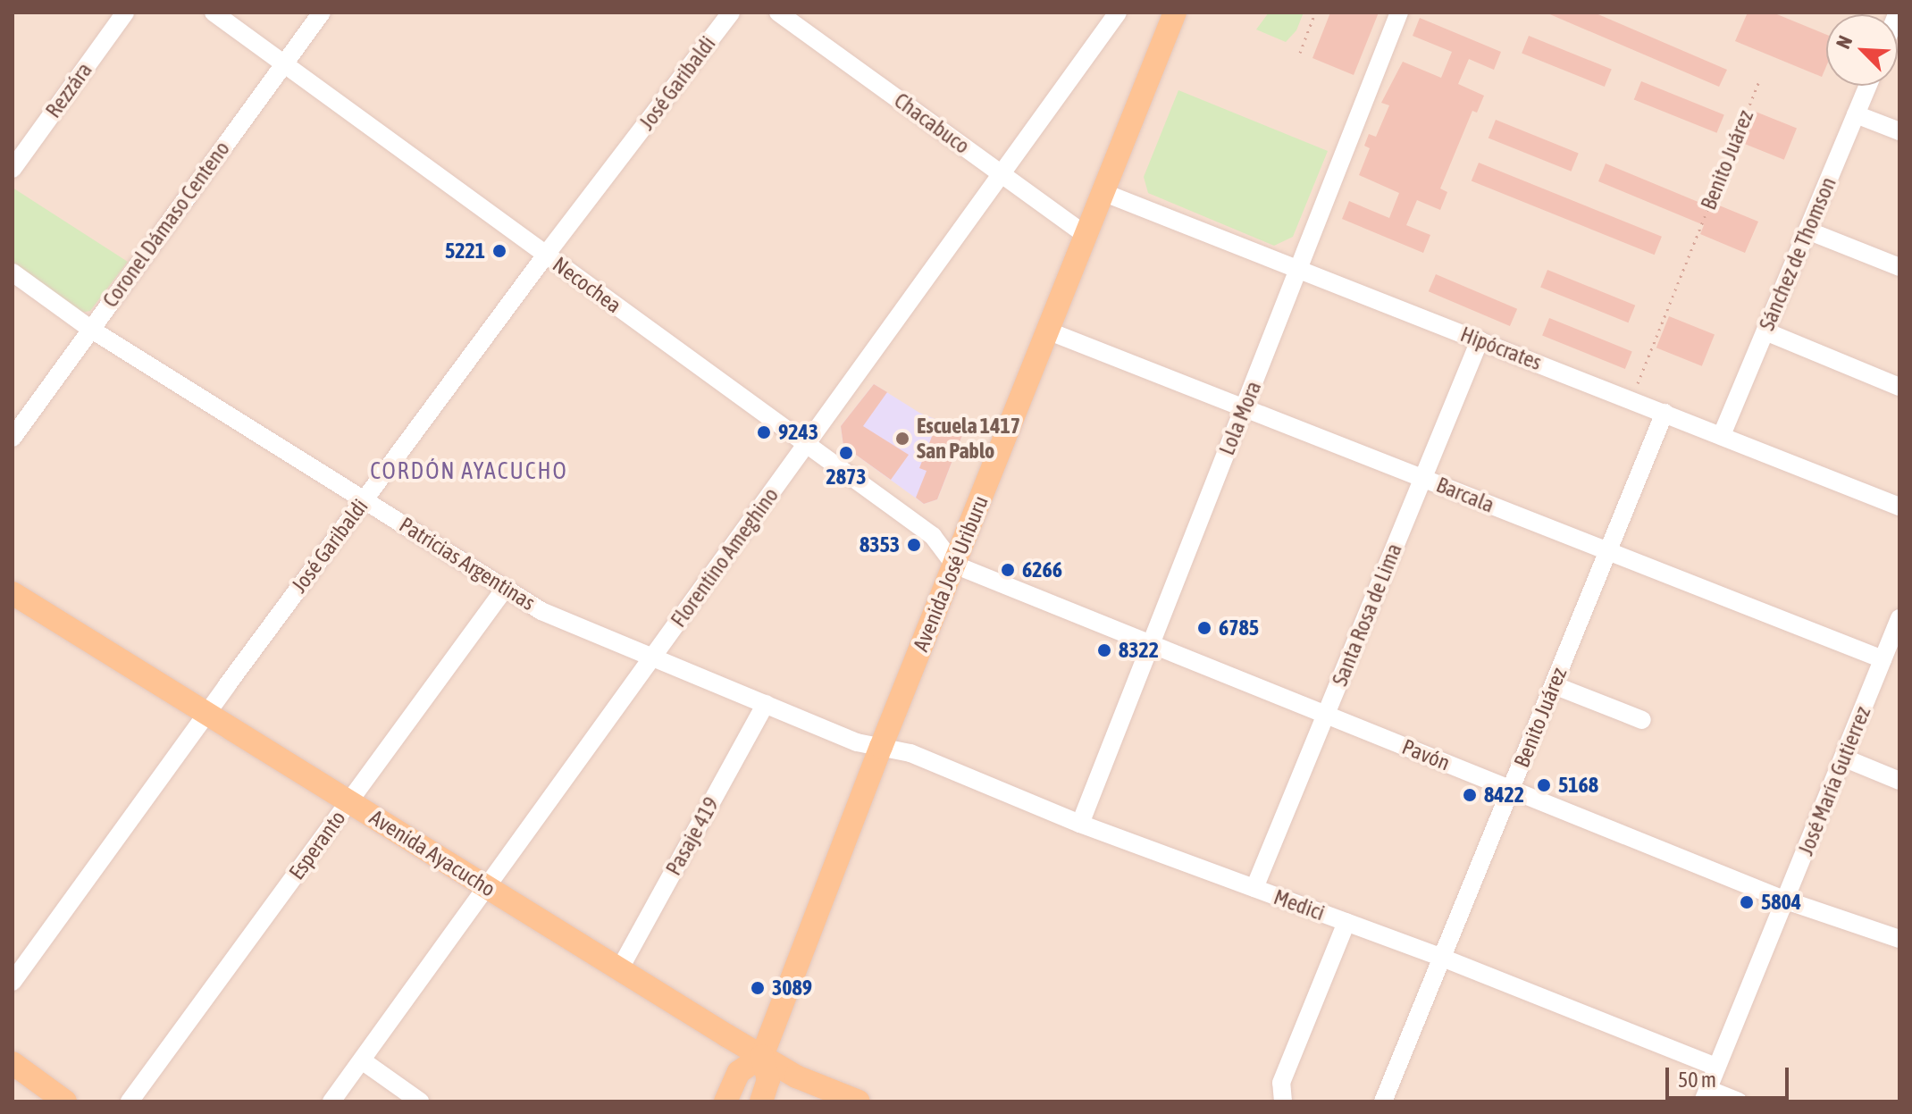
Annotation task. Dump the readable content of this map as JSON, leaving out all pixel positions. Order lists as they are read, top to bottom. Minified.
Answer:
{"streets":{"main road":["Avenida José Uriburu","Avenida Ayacucho"],"street":["José Garibaldi","Rezzára","Chacabuco","Benito Juárez","Coronel Dámaso Centeno","Sánchez de Thomson","Necochea","Hipócrates","Lola Mora","Barcala","Florentino Ameghino","Patricias Argentinas","Santa Rosa de Lima","Pavón","José María Gutierrez","Pasaje 419","Esperanto","Medici"]},"crossings":[["José Garibaldi","Necochea"],["José Garibaldi","Patricias Argentinas"],["José Garibaldi","Avenida Ayacucho"],["Chacabuco","Florentino Ameghino"],["Chacabuco","Avenida José Uriburu"],["Benito Juárez","Hipócrates"],["Benito Juárez","Barcala"],["Benito Juárez","Pavón"],["Benito Juárez","Medici"],["Coronel Dámaso Centeno","Necochea"],["Coronel Dámaso Centeno","Patricias Argentinas"],["Sánchez de Thomson","Hipócrates"],["Necochea","Florentino Ameghino"],["Necochea","Avenida José Uriburu"],["Necochea","Pavón"],["Hipócrates","Lola Mora"],["Hipócrates","Avenida José Uriburu"],["Hipócrates","Santa Rosa de Lima"],["Lola Mora","Barcala"],["Lola Mora","Pavón"],["Lola Mora","Medici"],["Barcala","Avenida José Uriburu"],["Barcala","Santa Rosa de Lima"],["Barcala","José María Gutierrez"],["Florentino Ameghino","Patricias Argentinas"],["Florentino Ameghino","Avenida Ayacucho"],["Patricias Argentinas","Avenida José Uriburu"],["Patricias Argentinas","Pasaje 419"],["Patricias Argentinas","Esperanto"],["Patricias Argentinas","Medici"],["Avenida José Uriburu","Pavón"],["Avenida José Uriburu","Avenida Ayacucho"],["Avenida José Uriburu","Medici"],["Santa Rosa de Lima","Pavón"],["Santa Rosa de Lima","Medici"],["Pavón","José María Gutierrez"],["José María Gutierrez","Medici"],["Pasaje 419","Avenida Ayacucho"],["Esperanto","Avenida Ayacucho"]],"districts":["CORDÓN AYACUCHO"],"places":["5221","9243","Escuela 1417 San Pablo","2873","8353","6266","6785","8322","5168","8422","5804","3089"],"scale_bar":"50 m","north":"top left"}
